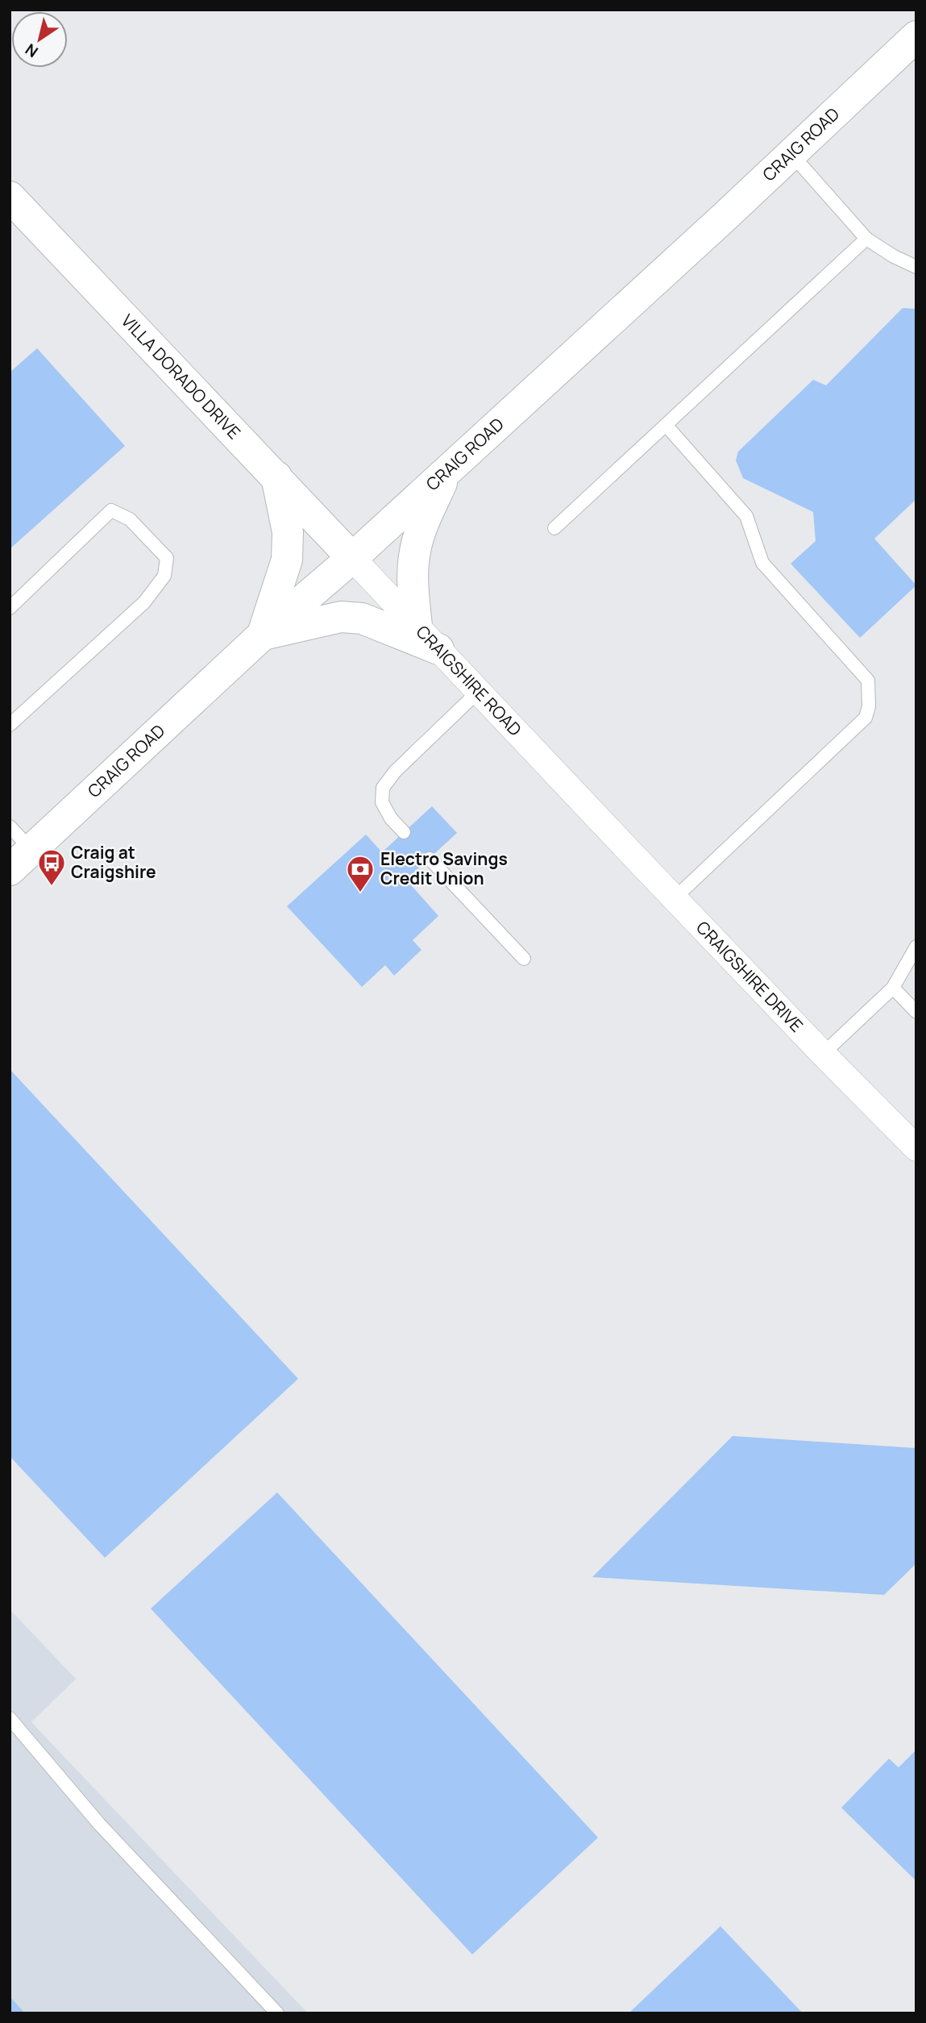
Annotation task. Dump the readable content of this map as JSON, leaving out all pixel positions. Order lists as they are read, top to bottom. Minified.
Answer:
{"streets":{"main road":["CRAIG ROAD","VILLA DORADO DRIVE"],"street":["CRAIGSHIRE ROAD","CRAIGSHIRE DRIVE"]},"crossings":[["CRAIG ROAD","VILLA DORADO DRIVE"],["CRAIG ROAD","CRAIGSHIRE ROAD"],["VILLA DORADO DRIVE","CRAIGSHIRE ROAD"],["CRAIGSHIRE ROAD","CRAIGSHIRE DRIVE"]],"places":{"bus stop":["Craig at Craigshire"],"bank":["Electro Savings Credit Union"]},"north":"bottom left"}
